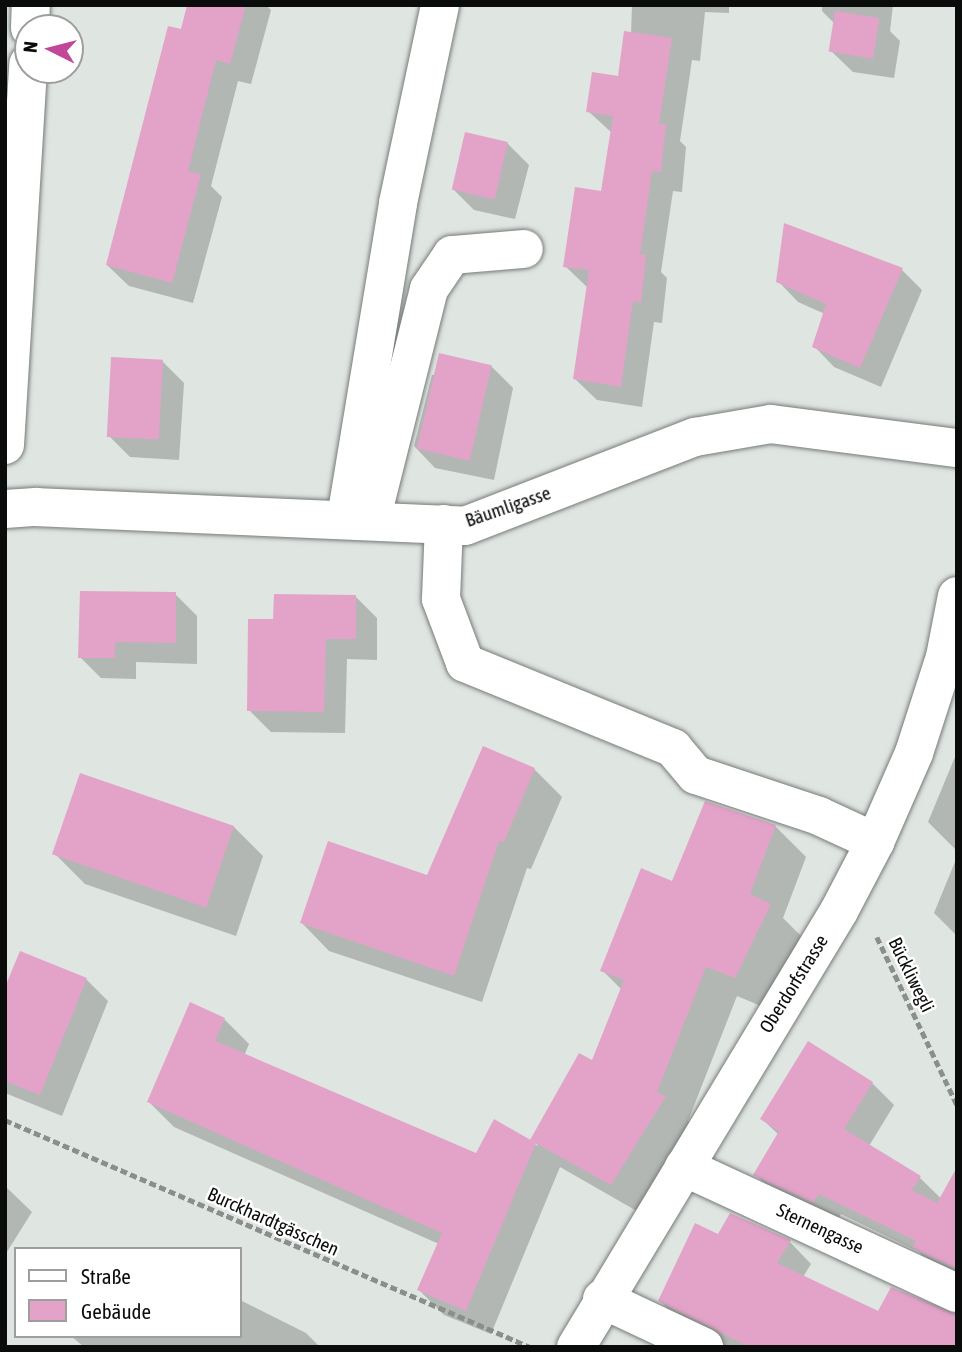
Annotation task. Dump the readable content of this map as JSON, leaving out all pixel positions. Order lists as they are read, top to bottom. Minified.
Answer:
{"streets":{"street":["Bäumligasse","Oberdorfstrasse","Sternengasse"],"path":["Bückliwegli","Burckhardtgässchen"]},"crossings":[["Bückliwegli","Oberdorfstrasse"],["Oberdorfstrasse","Sternengasse"]],"legend":["Straße","Gebäude"],"north":"left"}
